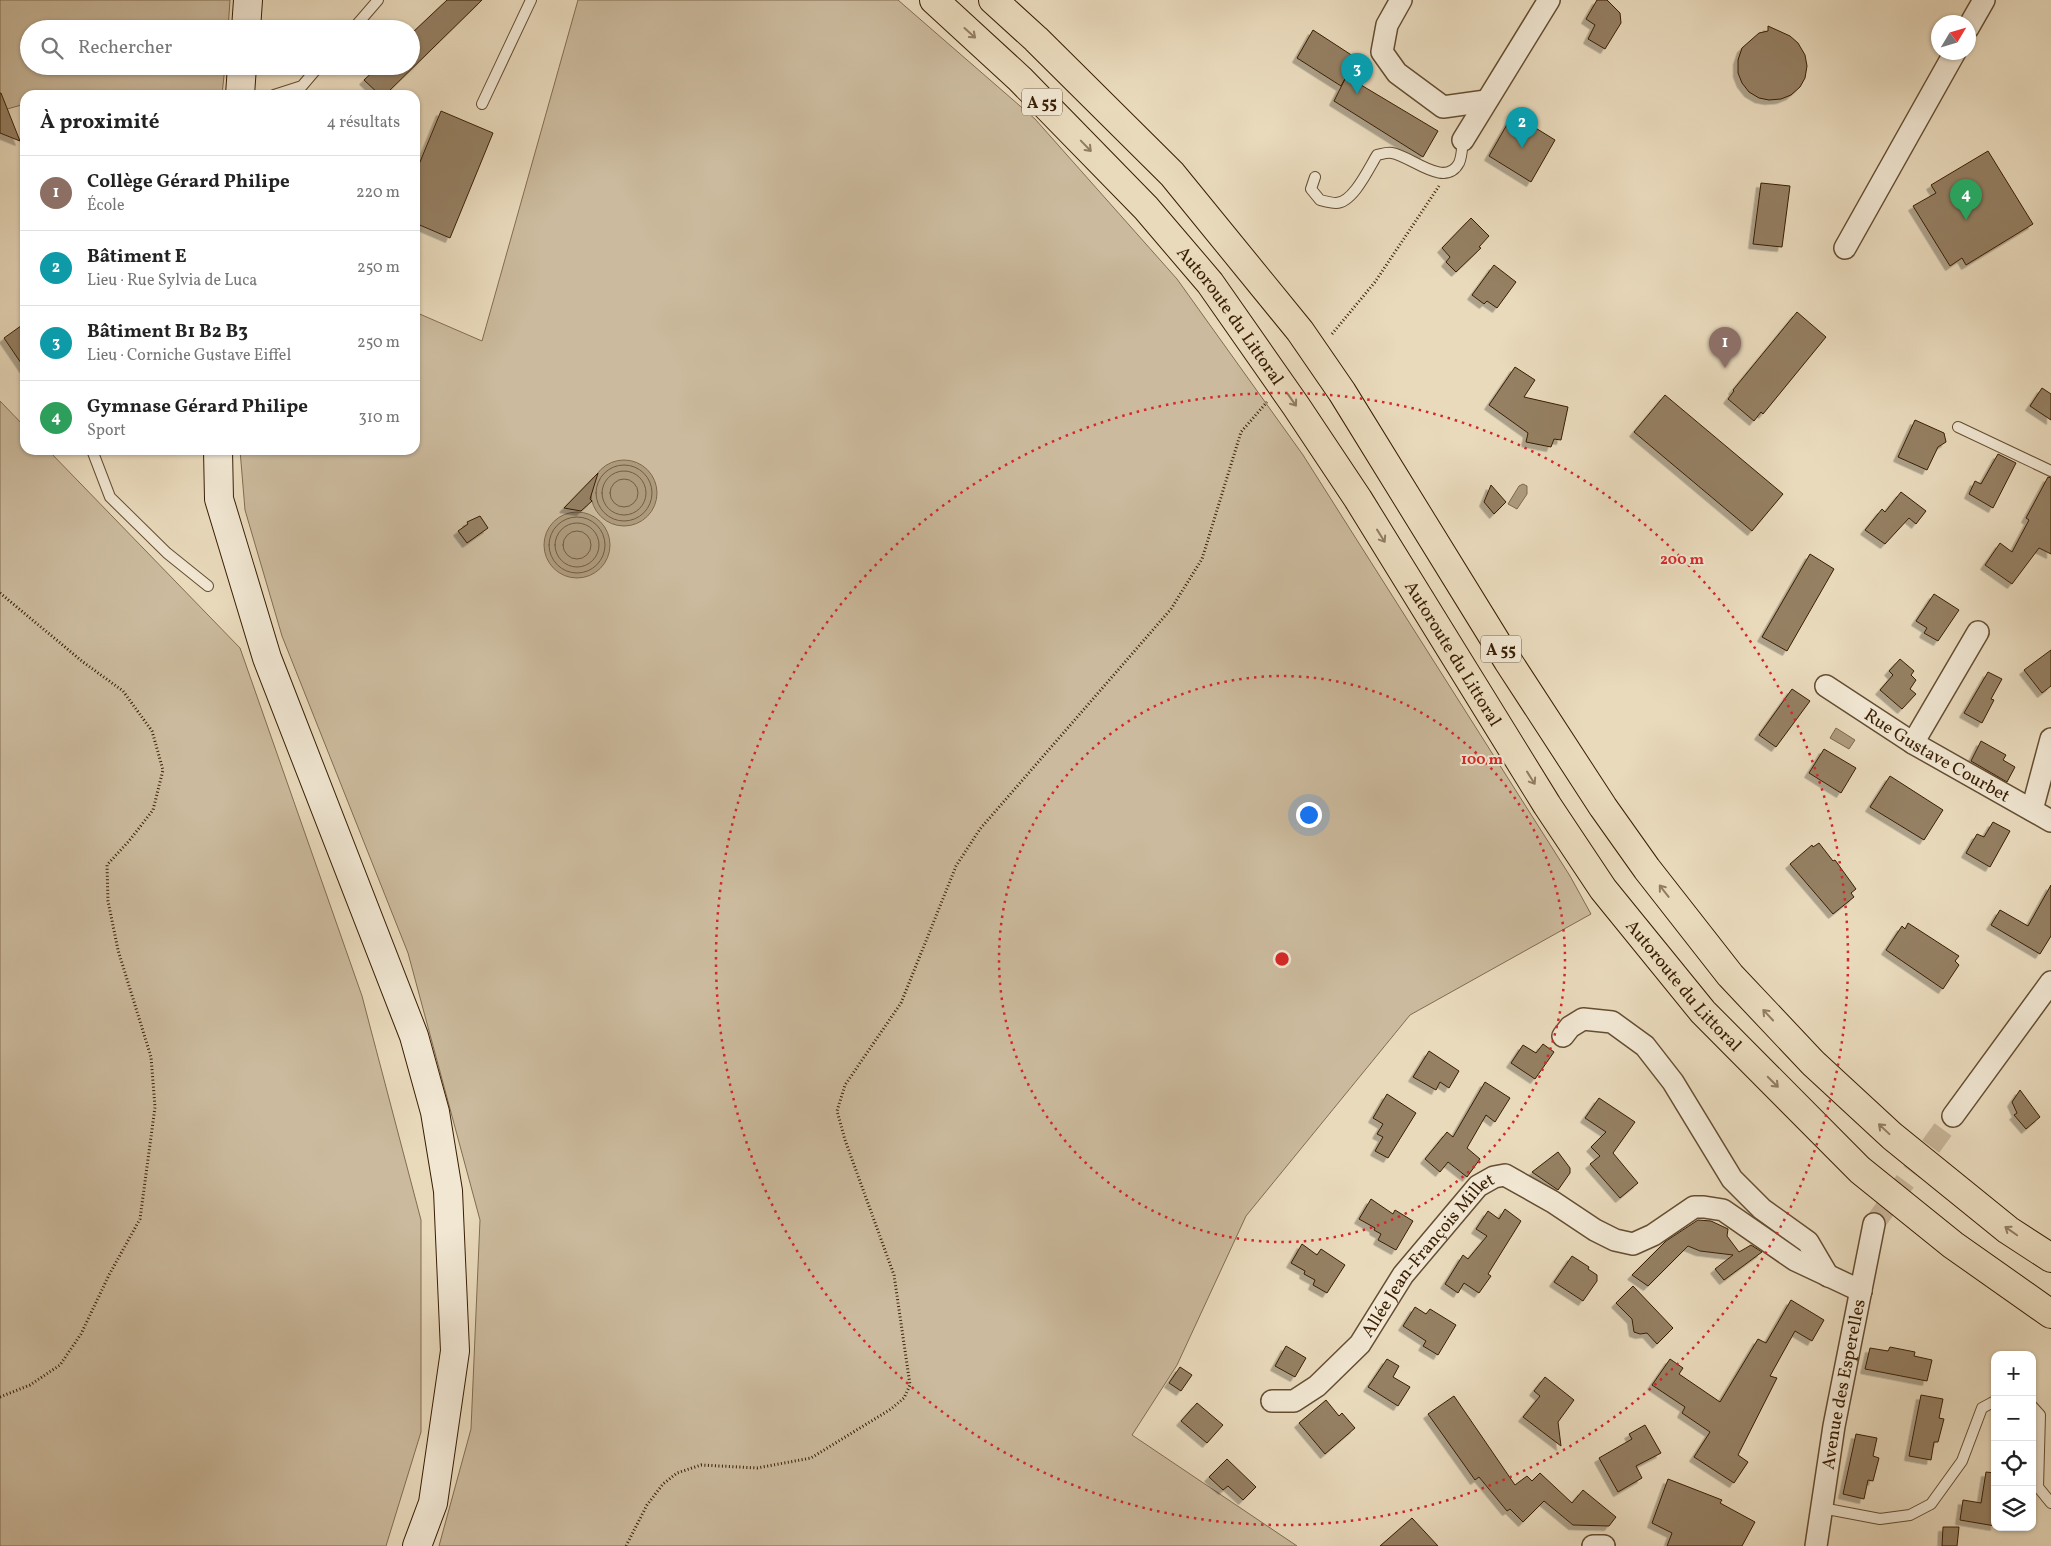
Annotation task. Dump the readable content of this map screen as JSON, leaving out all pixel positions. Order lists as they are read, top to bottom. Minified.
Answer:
{"streets":{"highway":["A 55","Autoroute du Littoral"],"street":["Rue Gustave Courbet","Allée Jean-François Millet","Avenue des Esperelles"]},"crossings":[["Allée Jean-François Millet","Avenue des Esperelles"]],"north":"top right","page":{"search":"Rechercher","pins":["3","2","4","1"],"heading":["À proximité","4 résultats"],"list":[{"mark":"1","name":"Collège Gérard Philipe","note":"École","value":"220 m"},{"mark":"2","name":"Bâtiment E","note":"Lieu · Rue Sylvia de Luca","value":"250 m"},{"mark":"3","name":"Bâtiment B1 B2 B3","note":"Lieu · Corniche Gustave Eiffel","value":"250 m"},{"mark":"4","name":"Gymnase Gérard Philipe","note":"Sport","value":"310 m"}],"map_buttons":["+","−"]},"rings":["200 m","100 m"]}
